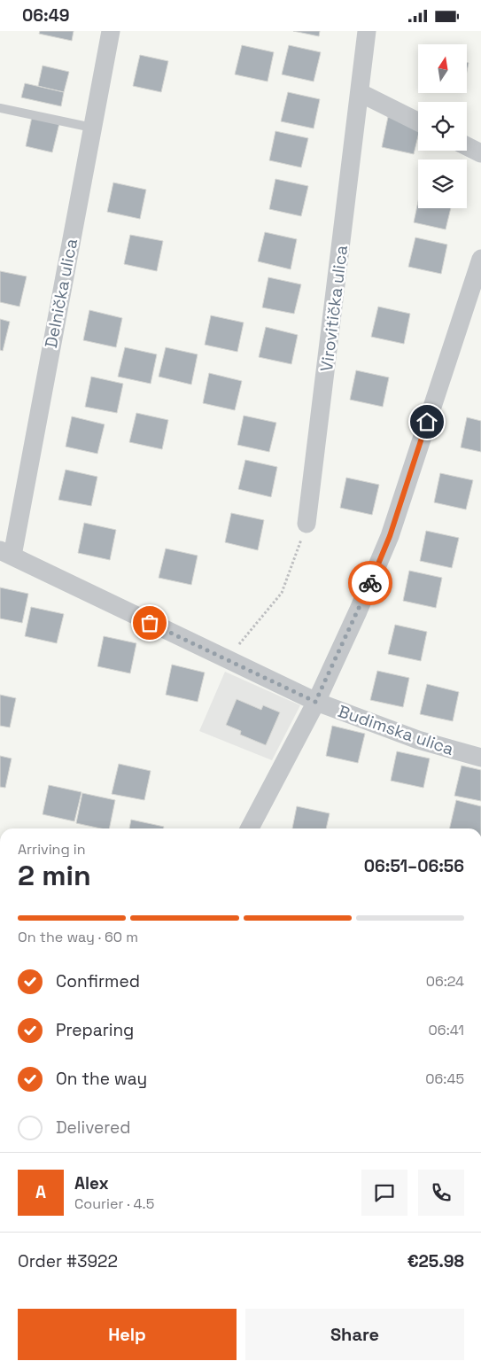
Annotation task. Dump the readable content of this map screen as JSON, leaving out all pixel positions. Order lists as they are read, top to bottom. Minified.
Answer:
{"streets":{"street":["Delnička ulica","Virovitička ulica","Budimska ulica"]},"crossings":[["Delnička ulica","Budimska ulica"]],"north":"top","page":{"status":"06:49","heading":["2 min","Arriving in","06:51–06:56"],"panel":["Alex","Courier · 4.5","Order #3922","€25.98"],"bar":"On the way · 60 m","list":[["Confirmed","06:24"],["Preparing","06:41"],["On the way","06:45"],"Delivered"],"round":"A","buttons":["Help","Share"]}}
